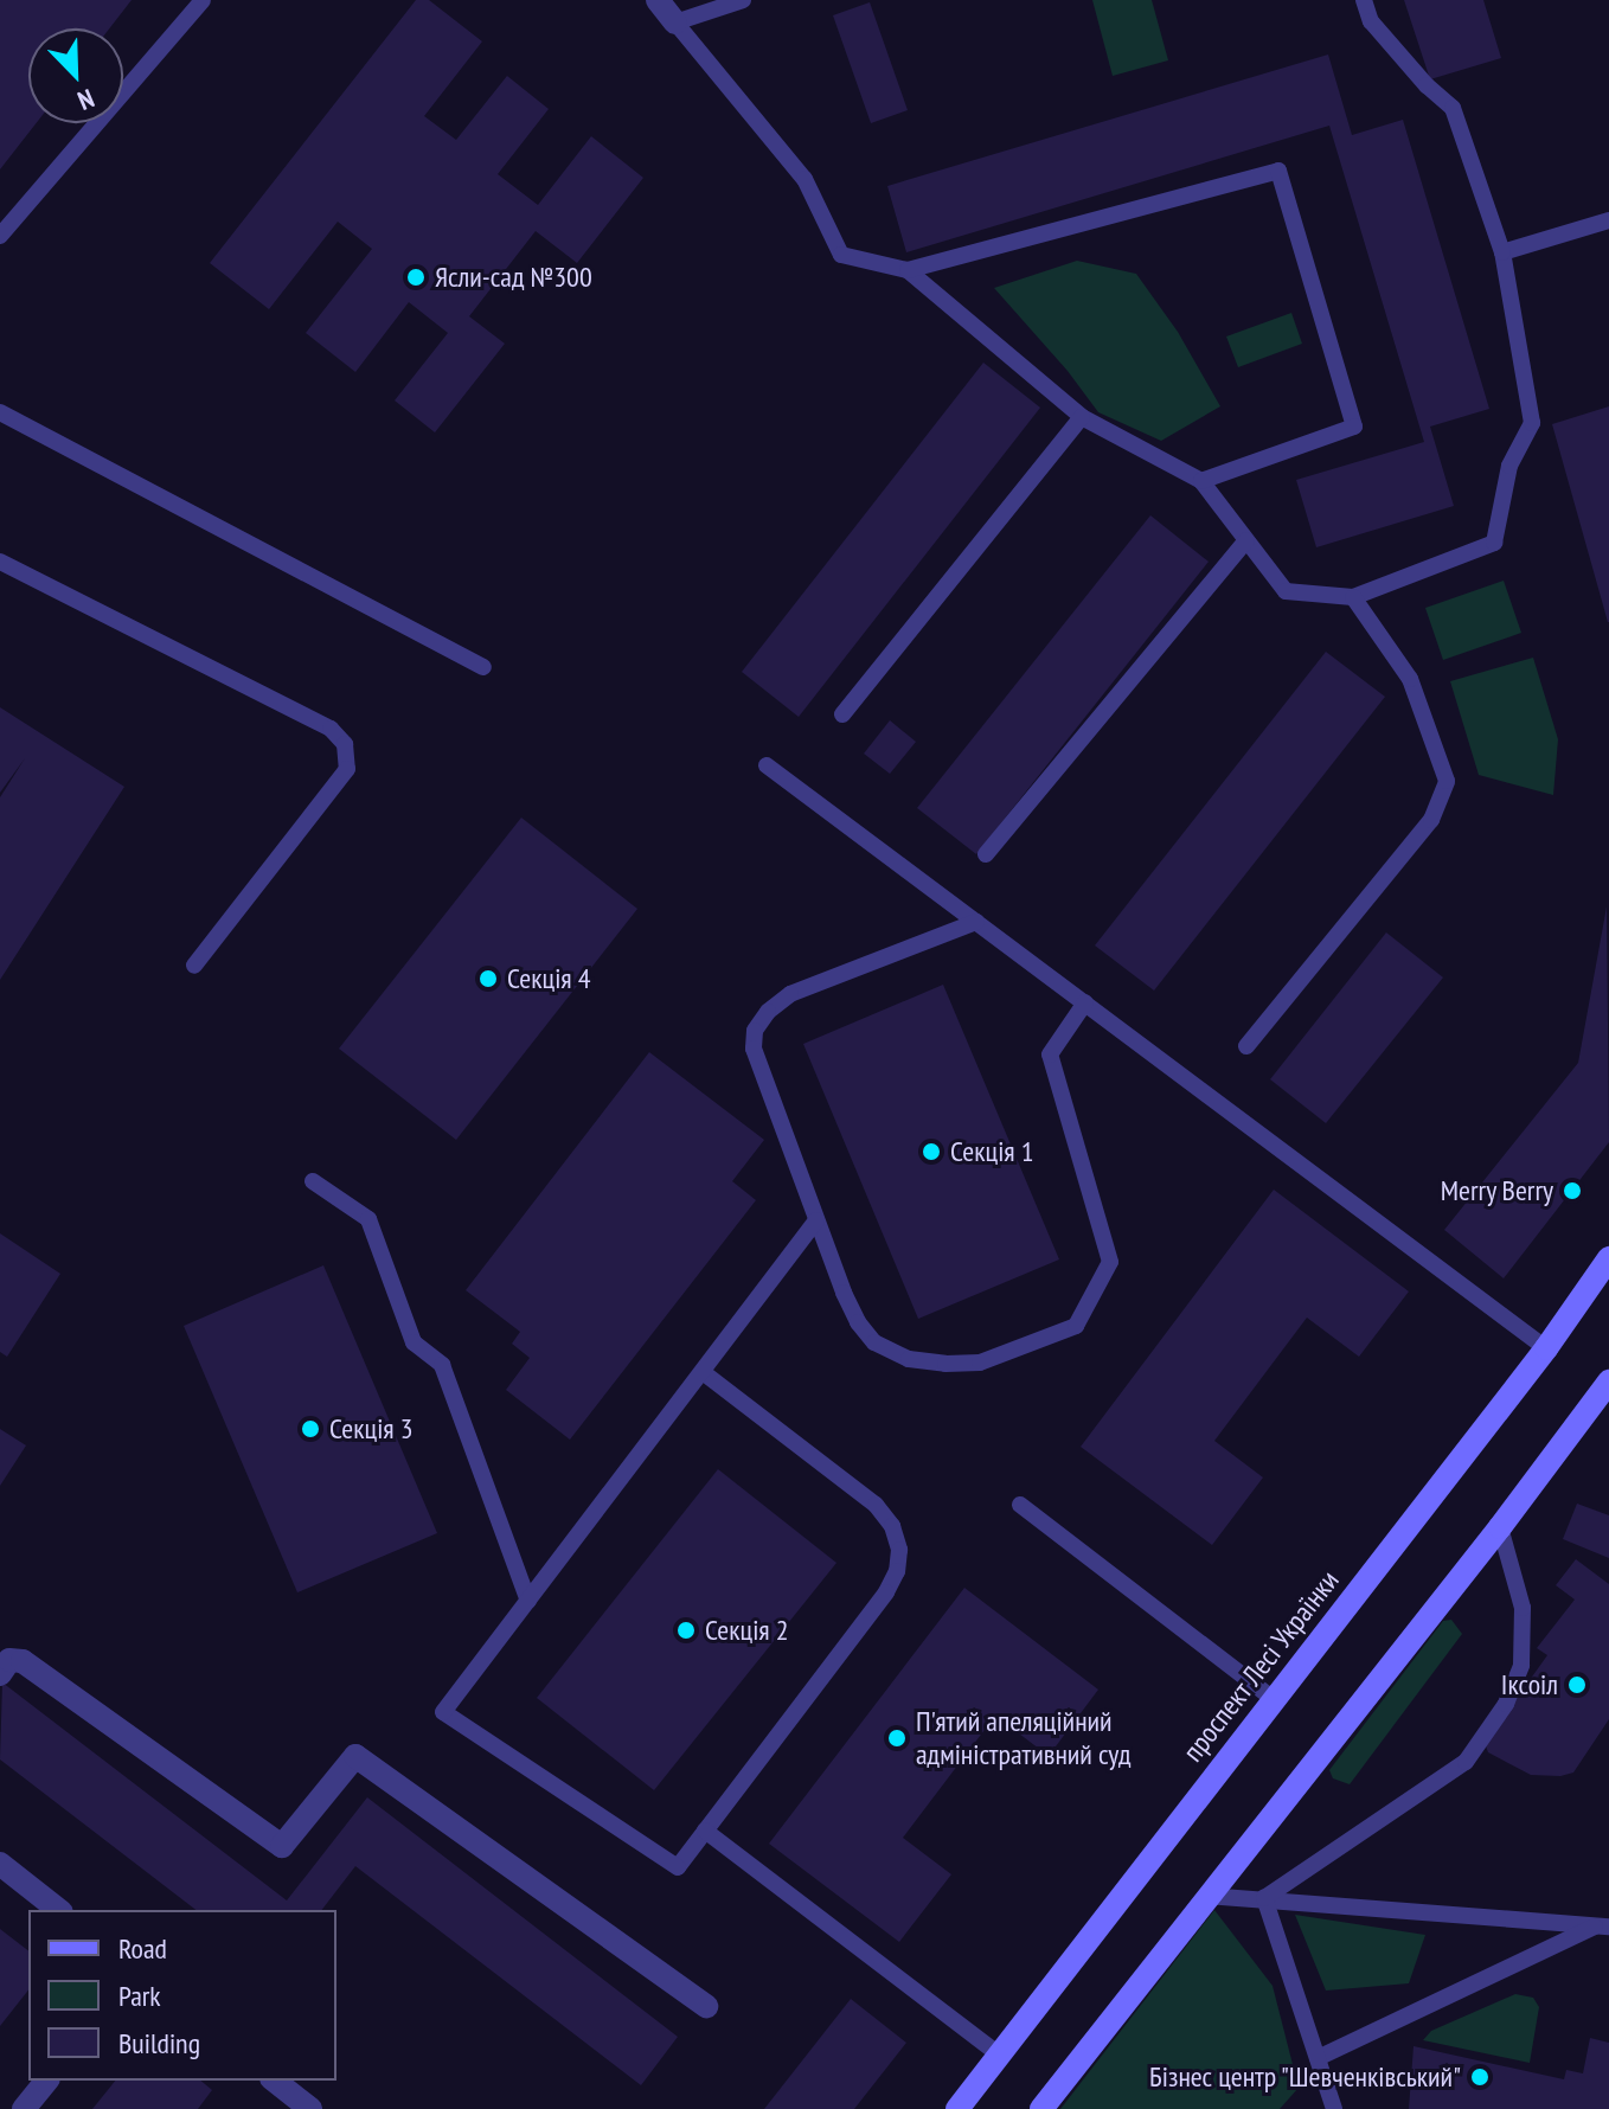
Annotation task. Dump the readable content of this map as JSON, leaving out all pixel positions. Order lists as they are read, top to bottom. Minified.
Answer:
{"streets":{"main road":["проспект Лесі Українки"]},"places":["Ясли-сад №300","Секція 4","Секція 1","Merry Berry","Секція 3","Секція 2","Іксоіл","П'ятий апеляційний адміністративний суд","Бізнес центр \"Шевченківський\""],"legend":["Road","Park","Building"],"north":"bottom right"}
